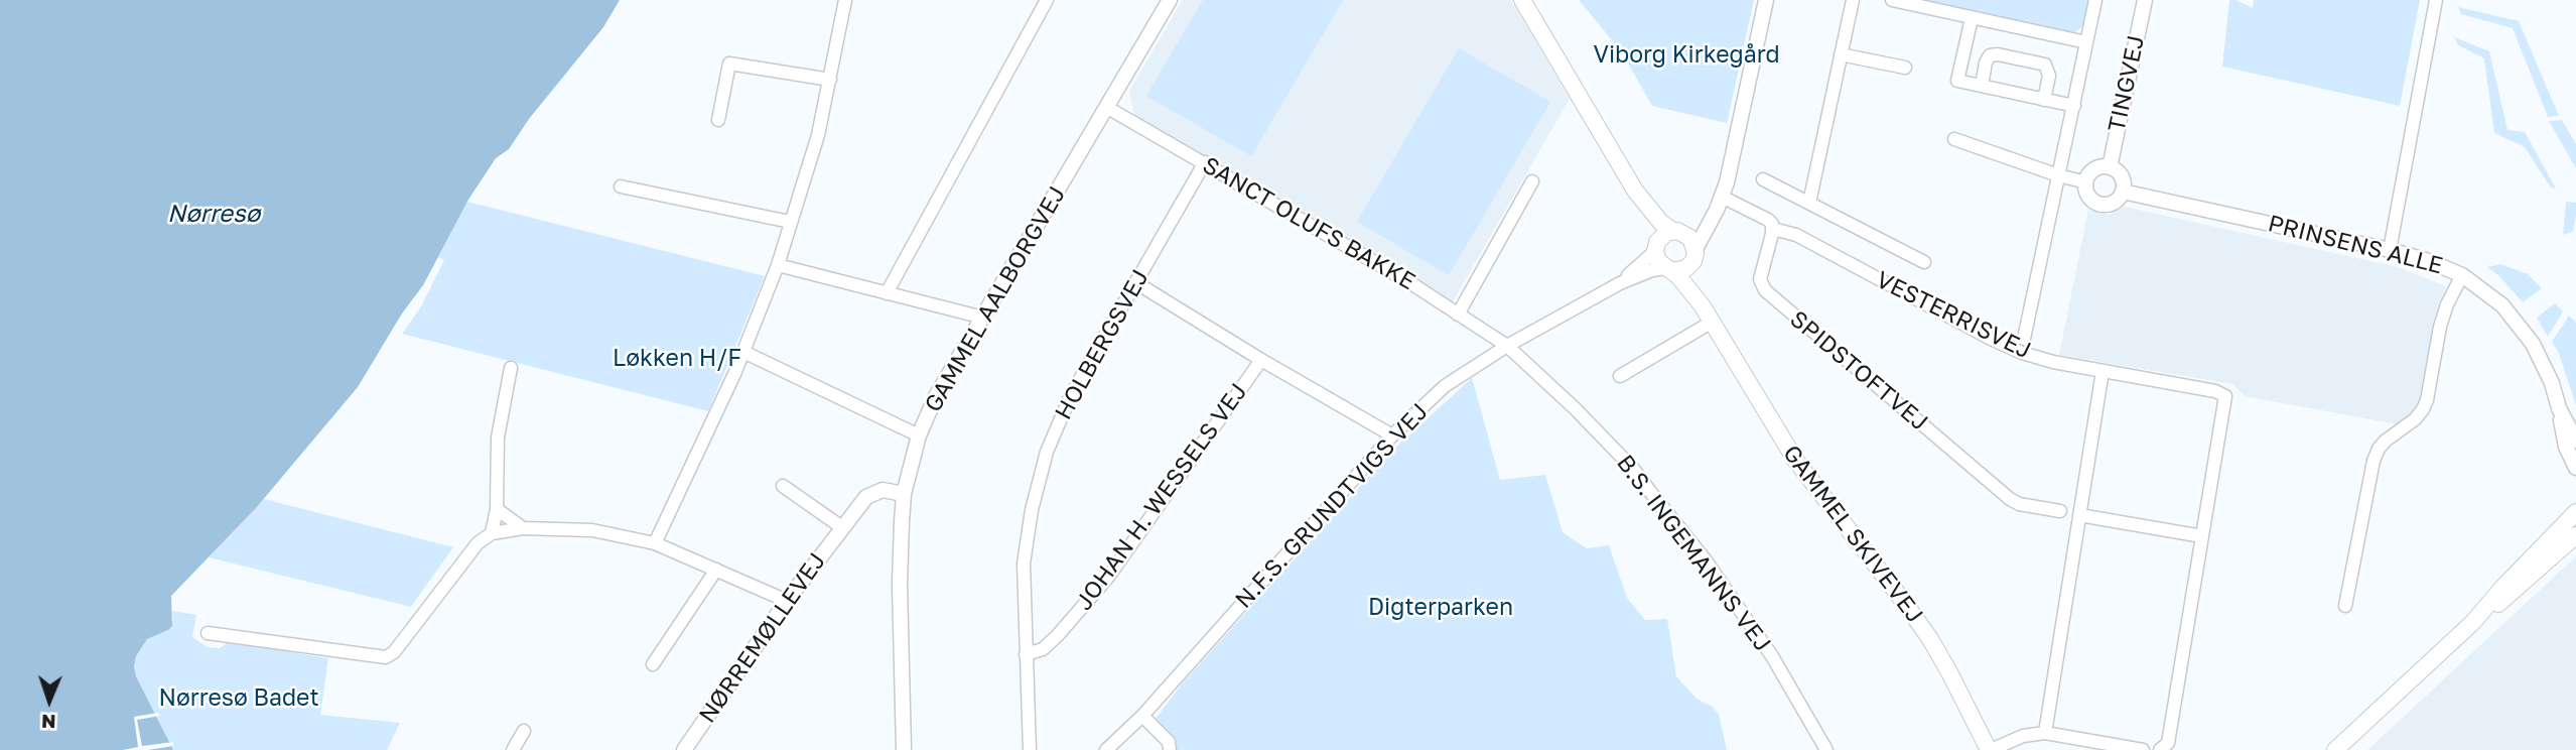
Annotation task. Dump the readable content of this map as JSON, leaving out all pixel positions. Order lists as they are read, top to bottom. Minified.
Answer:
{"streets":{"main road":["GAMMEL SKIVEVEJ"],"street":["TINGVEJ","SANCT OLUFS BAKKE","PRINSENS ALLE","GAMMEL AALBORGVEJ","VESTERRISVEJ","HOLBERGSVEJ","SPIDSTOFTVEJ","JOHAN H. WESSELS VEJ","N.F.S. GRUNDTVIGS VEJ","B.S. INGEMANNS VEJ","NØRREMØLLEVEJ"]},"crossings":[["TINGVEJ","PRINSENS ALLE"],["SANCT OLUFS BAKKE","GAMMEL AALBORGVEJ"],["SANCT OLUFS BAKKE","HOLBERGSVEJ"],["SANCT OLUFS BAKKE","N.F.S. GRUNDTVIGS VEJ"],["SANCT OLUFS BAKKE","B.S. INGEMANNS VEJ"],["GAMMEL AALBORGVEJ","NØRREMØLLEVEJ"],["VESTERRISVEJ","SPIDSTOFTVEJ"],["HOLBERGSVEJ","JOHAN H. WESSELS VEJ"],["N.F.S. GRUNDTVIGS VEJ","GAMMEL SKIVEVEJ"],["N.F.S. GRUNDTVIGS VEJ","B.S. INGEMANNS VEJ"]],"water":["Nørresø"],"parks":["Viborg Kirkegård","Løkken H/F","Digterparken","Nørresø Badet"],"north":"bottom"}
